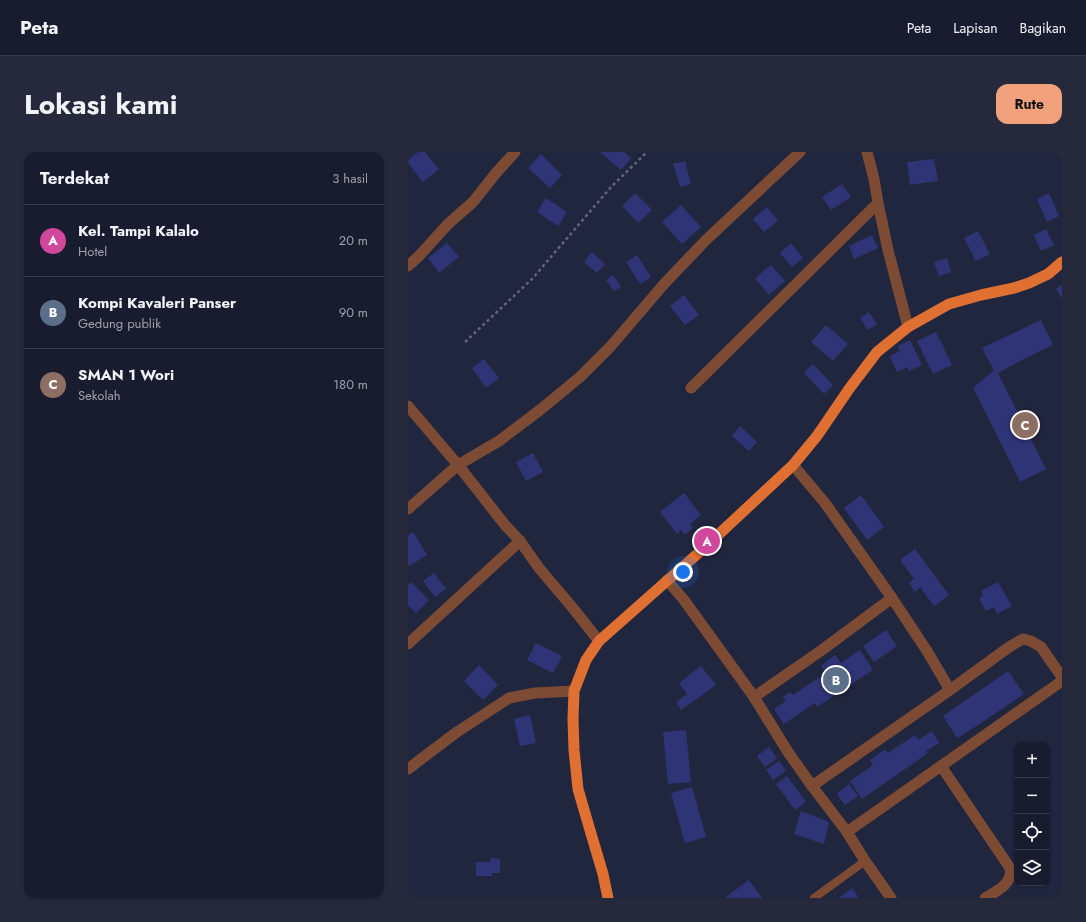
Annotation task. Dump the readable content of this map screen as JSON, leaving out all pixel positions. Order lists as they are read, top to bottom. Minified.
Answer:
{"page":{"header":"Peta","nav":["Peta","Lapisan","Bagikan"],"title":"Lokasi kami","buttons":"Rute","heading":["Terdekat","3 hasil"],"list":[{"mark":"A","name":"Kel. Tampi Kalalo","note":"Hotel","value":"20 m"},{"mark":"B","name":"Kompi Kavaleri Panser","note":"Gedung publik","value":"90 m"},{"mark":"C","name":"SMAN 1 Wori","note":"Sekolah","value":"180 m"}],"pins":["C","A","B"],"map_buttons":["+","−"]}}
